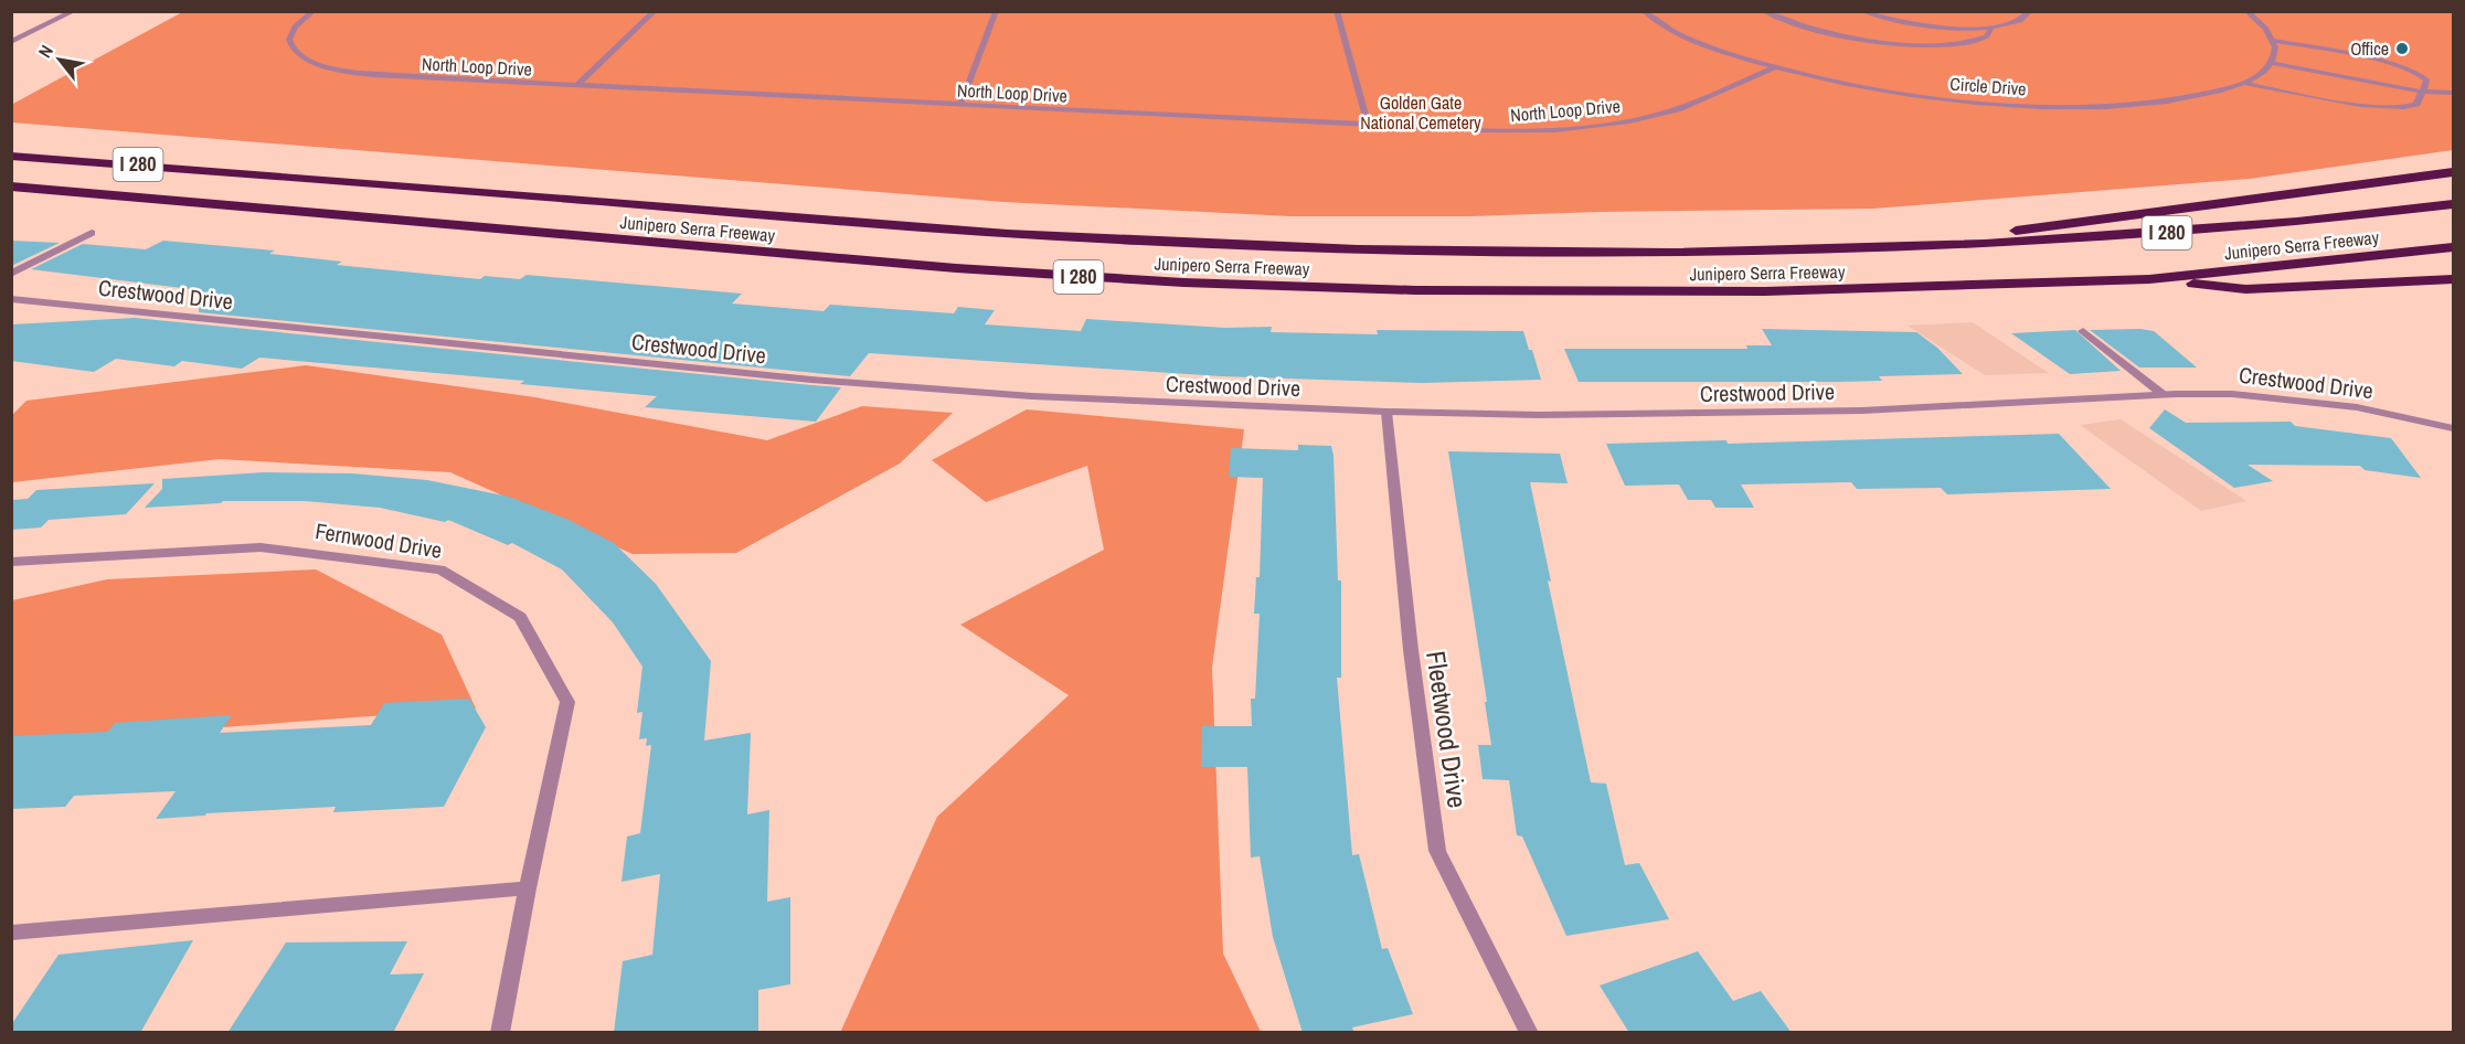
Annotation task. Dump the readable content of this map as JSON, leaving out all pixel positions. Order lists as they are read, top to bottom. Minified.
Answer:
{"streets":{"highway":["I 280","Junipero Serra Freeway"],"street":["North Loop Drive","Circle Drive","Crestwood Drive","Fernwood Drive","Fleetwood Drive"]},"crossings":[["North Loop Drive","Circle Drive"],["Crestwood Drive","Fleetwood Drive"]],"parks":["Golden Gate National Cemetery"],"places":["Office"],"north":"top left"}
